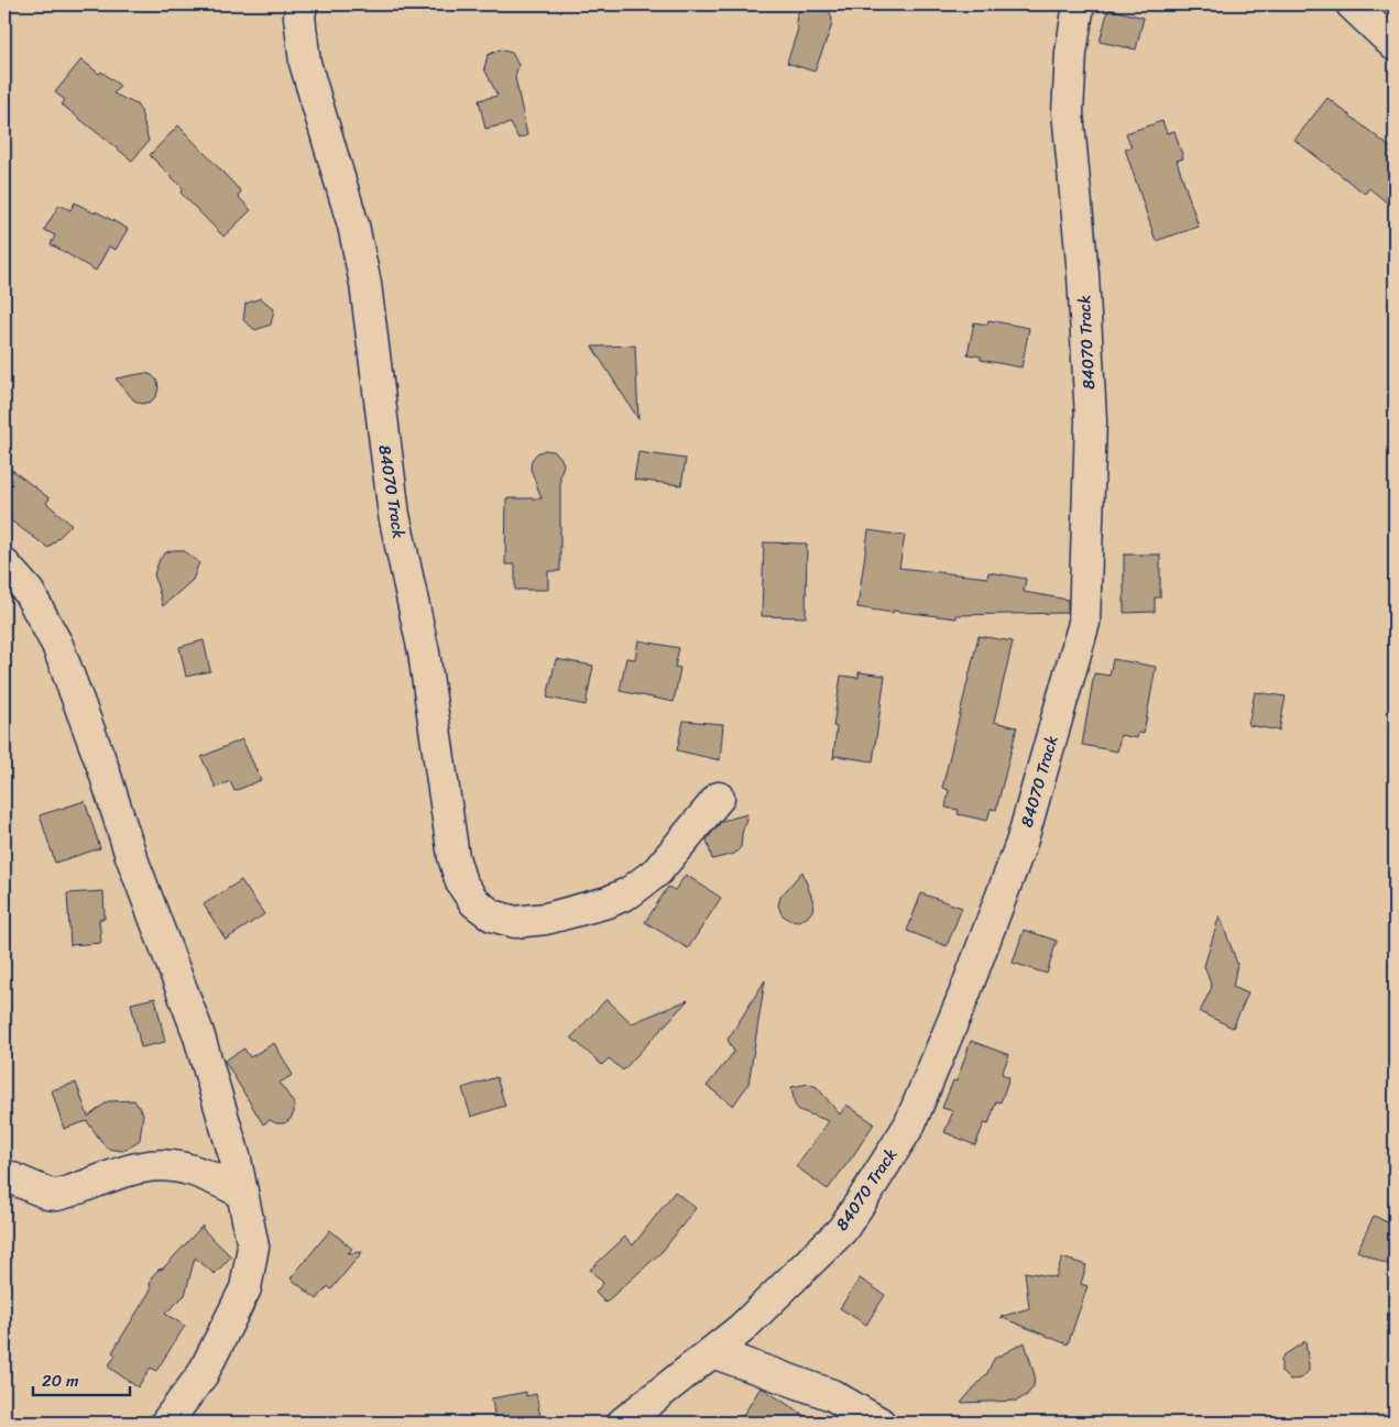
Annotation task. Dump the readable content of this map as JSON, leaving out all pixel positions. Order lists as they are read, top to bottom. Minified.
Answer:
{"streets":{"street":["84070 Track"]},"scale_bar":"20 m"}
